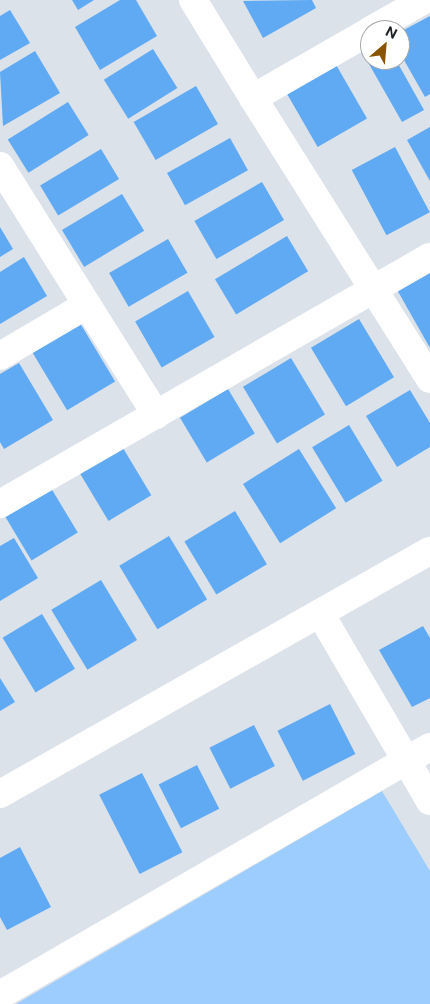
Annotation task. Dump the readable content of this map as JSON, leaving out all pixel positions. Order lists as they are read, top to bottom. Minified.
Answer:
{"north":"top right"}
